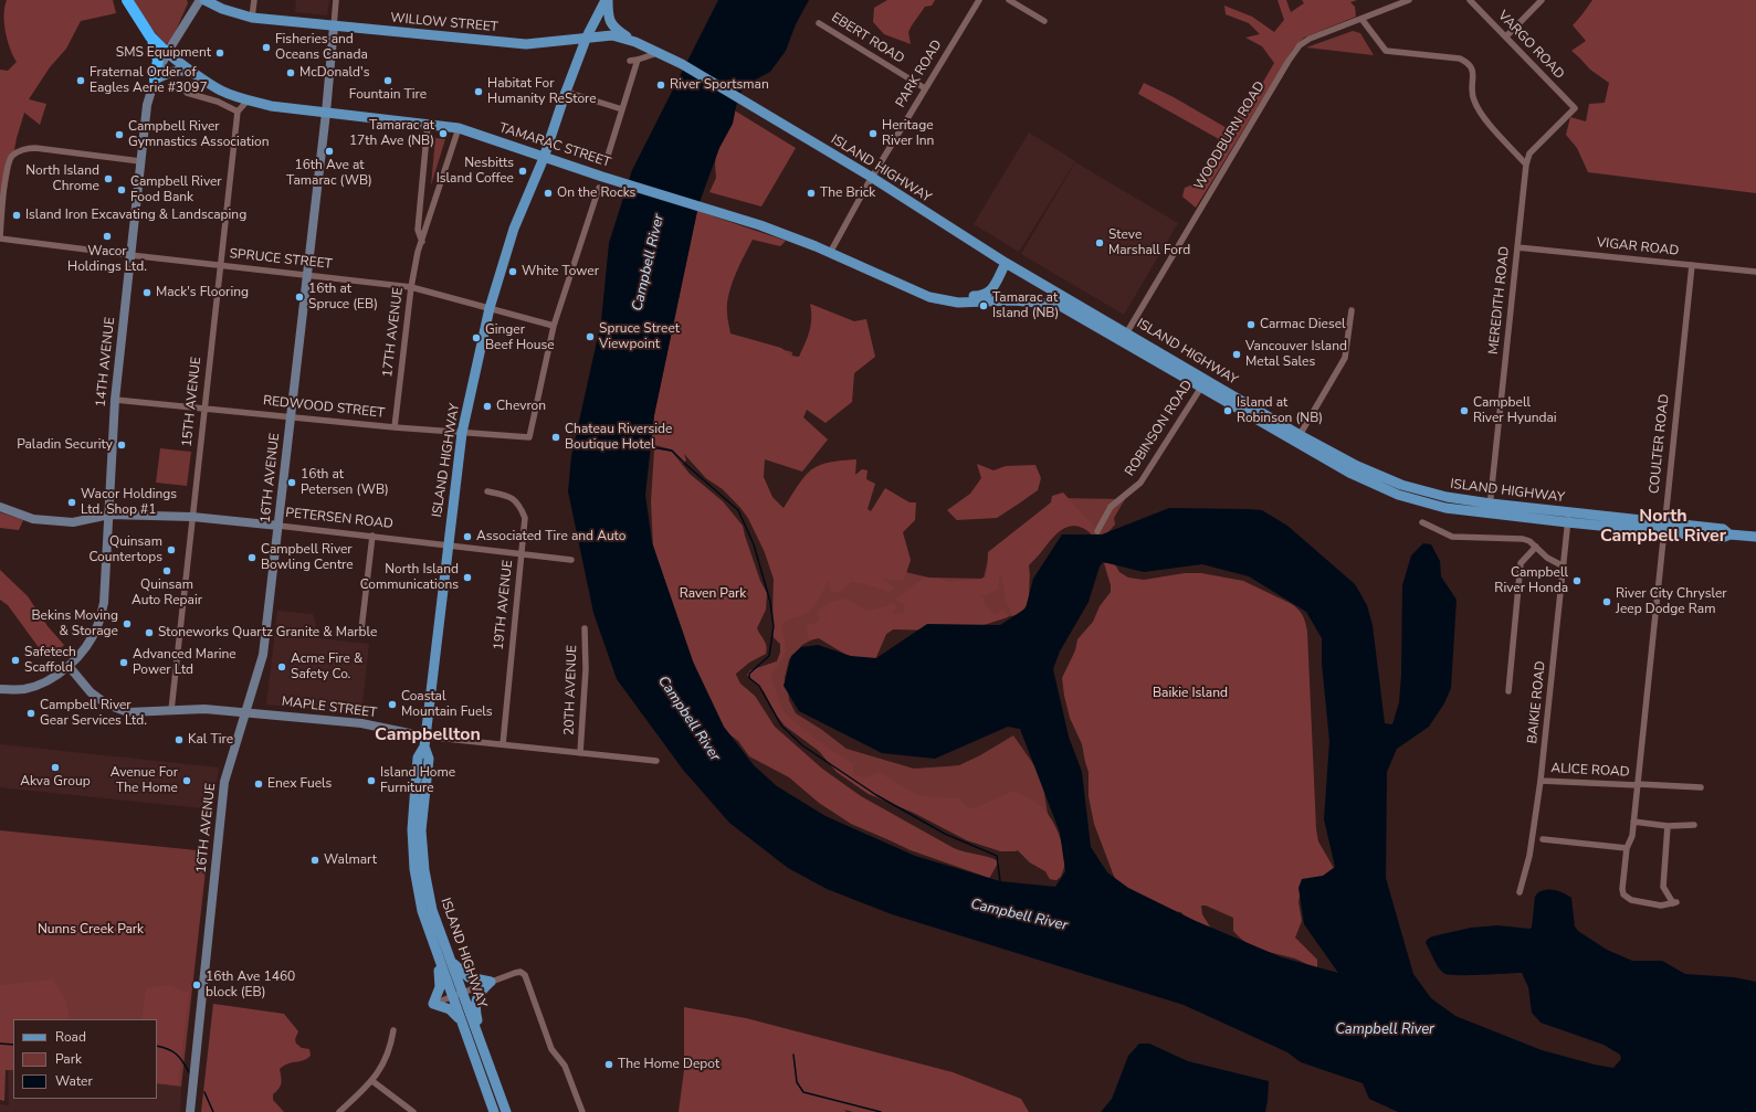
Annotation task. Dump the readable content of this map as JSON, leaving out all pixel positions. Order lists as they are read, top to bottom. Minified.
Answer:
{"streets":{"main road":["WILLOW STREET","TAMARAC STREET","ISLAND HIGHWAY"],"street":["EBERT ROAD","VARGO ROAD","PARK ROAD","WOODBURN ROAD","VIGAR ROAD","SPRUCE STREET","MEREDITH ROAD","17TH AVENUE","14TH AVENUE","15TH AVENUE","REDWOOD STREET","ROBINSON ROAD","COULTER ROAD","16TH AVENUE","PETERSEN ROAD","19TH AVENUE","20TH AVENUE","BAIKIE ROAD","MAPLE STREET","ALICE ROAD"]},"crossings":[["WILLOW STREET","ISLAND HIGHWAY"],["WILLOW STREET","16TH AVENUE"],["EBERT ROAD","PARK ROAD"],["VARGO ROAD","MEREDITH ROAD"],["PARK ROAD","TAMARAC STREET"],["PARK ROAD","ISLAND HIGHWAY"],["WOODBURN ROAD","ISLAND HIGHWAY"],["TAMARAC STREET","ISLAND HIGHWAY"],["TAMARAC STREET","17TH AVENUE"],["TAMARAC STREET","14TH AVENUE"],["TAMARAC STREET","16TH AVENUE"],["ISLAND HIGHWAY","SPRUCE STREET"],["ISLAND HIGHWAY","MEREDITH ROAD"],["ISLAND HIGHWAY","REDWOOD STREET"],["ISLAND HIGHWAY","ROBINSON ROAD"],["ISLAND HIGHWAY","COULTER ROAD"],["ISLAND HIGHWAY","PETERSEN ROAD"],["ISLAND HIGHWAY","BAIKIE ROAD"],["ISLAND HIGHWAY","MAPLE STREET"],["VIGAR ROAD","MEREDITH ROAD"],["VIGAR ROAD","COULTER ROAD"],["SPRUCE STREET","17TH AVENUE"],["SPRUCE STREET","14TH AVENUE"],["SPRUCE STREET","15TH AVENUE"],["SPRUCE STREET","REDWOOD STREET"],["SPRUCE STREET","16TH AVENUE"],["17TH AVENUE","REDWOOD STREET"],["14TH AVENUE","REDWOOD STREET"],["14TH AVENUE","PETERSEN ROAD"],["14TH AVENUE","MAPLE STREET"],["15TH AVENUE","REDWOOD STREET"],["15TH AVENUE","PETERSEN ROAD"],["15TH AVENUE","MAPLE STREET"],["REDWOOD STREET","16TH AVENUE"],["COULTER ROAD","ALICE ROAD"],["16TH AVENUE","PETERSEN ROAD"],["16TH AVENUE","MAPLE STREET"],["PETERSEN ROAD","19TH AVENUE"],["19TH AVENUE","MAPLE STREET"],["20TH AVENUE","MAPLE STREET"],["BAIKIE ROAD","ALICE ROAD"]],"districts":["North Campbell River","Campbellton"],"water":["Campbell River"],"parks":["Raven Park","Baikie Island","Nunns Creek Park"],"places":["Fisheries and Oceans Canada","SMS Equipment","McDonald's","Fraternal Order of Eagles Aerie #3097","Fountain Tire","River Sportsman","Habitat For Humanity ReStore","Tamarac at 17th Ave (NB)","Heritage River Inn","Campbell River Gymnastics Association","16th Ave at Tamarac (WB)","Nesbitts Island Coffee","North Island Chrome","Campbell River Food Bank","On the Rocks","The Brick","Island Iron Excavating & Landscaping","Wacor Holdings Ltd.","Steve Marshall Ford","White Tower","Mack's Flooring","16th at Spruce (EB)","Tamarac at Island (NB)","Carmac Diesel","Spruce Street Viewpoint","Ginger Beef House","Vancouver Island Metal Sales","Chevron","Island at Robinson (NB)","Campbell River Hyundai","Chateau Riverside Boutique Hotel","Paladin Security","16th at Petersen (WB)","Wacor Holdings Ltd. Shop #1","Associated Tire and Auto","Quinsam Countertops","Campbell River Bowling Centre","Quinsam Auto Repair","North Island Communications","Campbell River Honda","River City Chrysler Jeep Dodge Ram","Bekins Moving & Storage","Stoneworks Quartz Granite & Marble","Safetech Scaffold","Advanced Marine Power Ltd","Acme Fire & Safety Co.","Coastal Mountain Fuels","Campbell River Gear Services Ltd.","Kal Tire","Akva Group","Avenue For The Home","Island Home Furniture","Enex Fuels","Walmart","16th Ave 1460 block (EB)","The Home Depot"],"legend":["Road","Park","Water"]}
